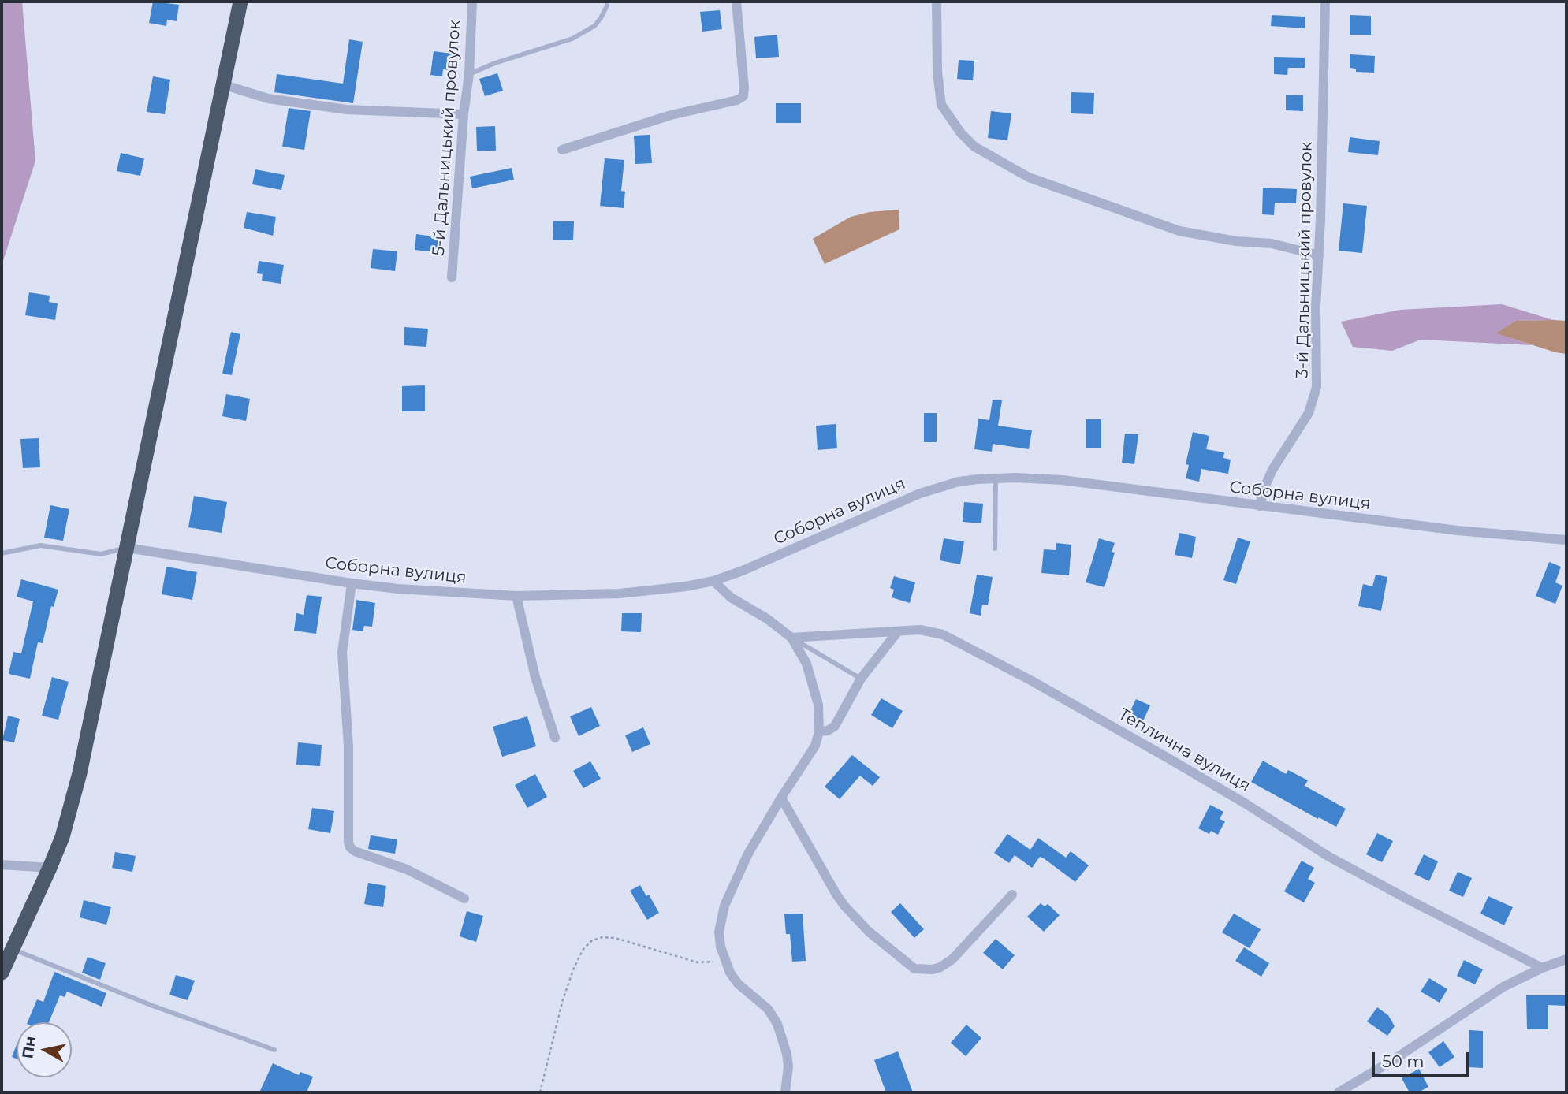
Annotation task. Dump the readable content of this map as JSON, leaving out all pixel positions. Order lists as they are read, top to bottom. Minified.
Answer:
{"streets":{"street":["5-й Дальницький провулок","3-й Дальницький провулок","Соборна вулиця","Теплична вулиця"]},"crossings":[["3-й Дальницький провулок","Соборна вулиця"]],"scale_bar":"50 m","north":"left"}
